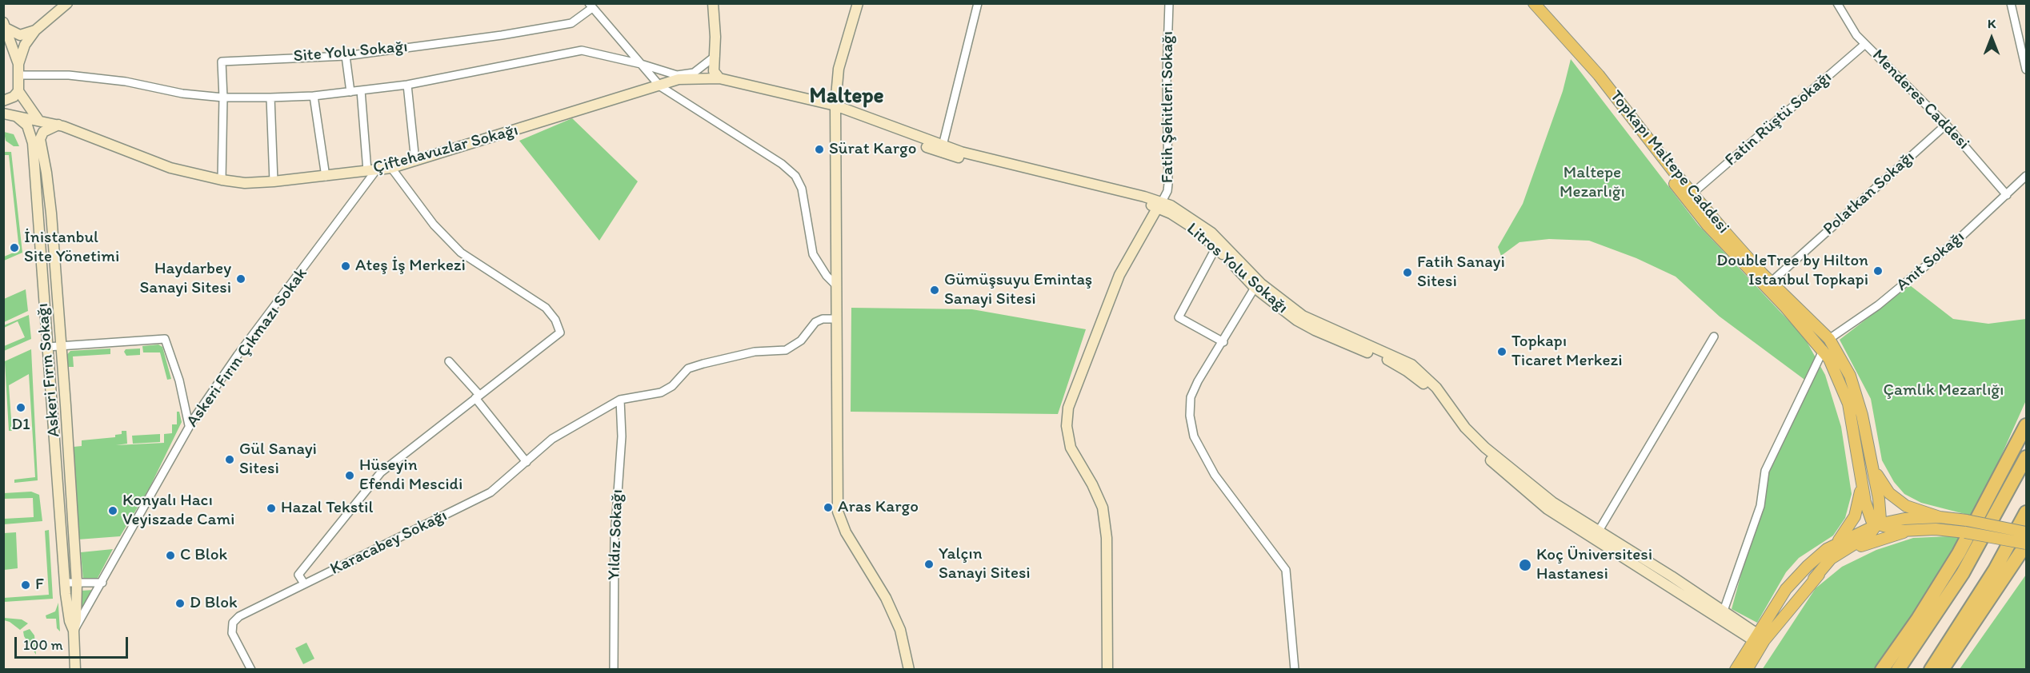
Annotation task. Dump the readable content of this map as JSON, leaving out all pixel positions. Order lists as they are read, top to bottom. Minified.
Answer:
{"streets":{"main road":["Çiftehavuzlar Sokağı","Topkapı Maltepe Caddesi","Litros Yolu Sokağı","Askeri Fırın Sokağı"],"street":["Site Yolu Sokağı","Menderes Caddesi","Fatih Şehitleri Sokağı","Fatin Rüştü Sokağı","Polatkan Sokağı","Anıt Sokağı","Askeri Fırın Çıkmazı Sokak","Yıldız Sokağı","Karacabey Sokağı"]},"crossings":[["Site Yolu Sokağı","Çiftehavuzlar Sokağı"],["Menderes Caddesi","Fatin Rüştü Sokağı"],["Menderes Caddesi","Polatkan Sokağı"],["Menderes Caddesi","Anıt Sokağı"],["Fatih Şehitleri Sokağı","Litros Yolu Sokağı"],["Fatin Rüştü Sokağı","Topkapı Maltepe Caddesi"],["Çiftehavuzlar Sokağı","Litros Yolu Sokağı"],["Çiftehavuzlar Sokağı","Askeri Fırın Çıkmazı Sokak"],["Çiftehavuzlar Sokağı","Askeri Fırın Sokağı"],["Topkapı Maltepe Caddesi","Polatkan Sokağı"],["Topkapı Maltepe Caddesi","Anıt Sokağı"],["Askeri Fırın Çıkmazı Sokak","Askeri Fırın Sokağı"],["Yıldız Sokağı","Karacabey Sokağı"]],"districts":["Maltepe"],"parks":["Maltepe Mezarlığı","Çamlık Mezarlığı"],"places":["Sürat Kargo","İnistanbul Site Yönetimi","Ateş İş Merkezi","DoubleTree by Hilton Istanbul Topkapi","Fatih Sanayi Sitesi","Haydarbey Sanayi Sitesi","Gümüşsuyu Emintaş Sanayi Sitesi","Topkapı Ticaret Merkezi","D1","Gül Sanayi Sitesi","Hüseyin Efendi Mescidi","Aras Kargo","Hazal Tekstil","Konyalı Hacı Veyiszade Cami","C Blok","Yalçın Sanayi Sitesi","Koç Üniversitesi Hastanesi","F","D Blok"],"scale_bar":"100 m","north":"top"}
